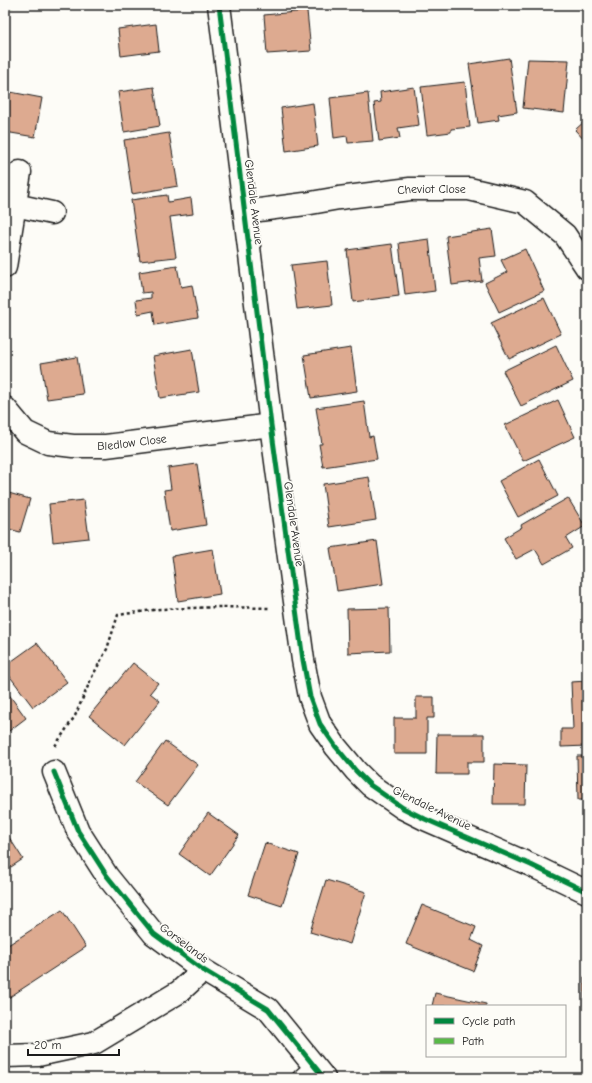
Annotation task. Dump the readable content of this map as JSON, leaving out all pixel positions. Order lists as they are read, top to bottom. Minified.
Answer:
{"streets":{"street":["Cheviot Close","Glendale Avenue","Bledlow Close","Gorselands"]},"crossings":[["Cheviot Close","Glendale Avenue"],["Glendale Avenue","Bledlow Close"]],"legend":["Cycle path","Path"],"scale_bar":"20 m"}
